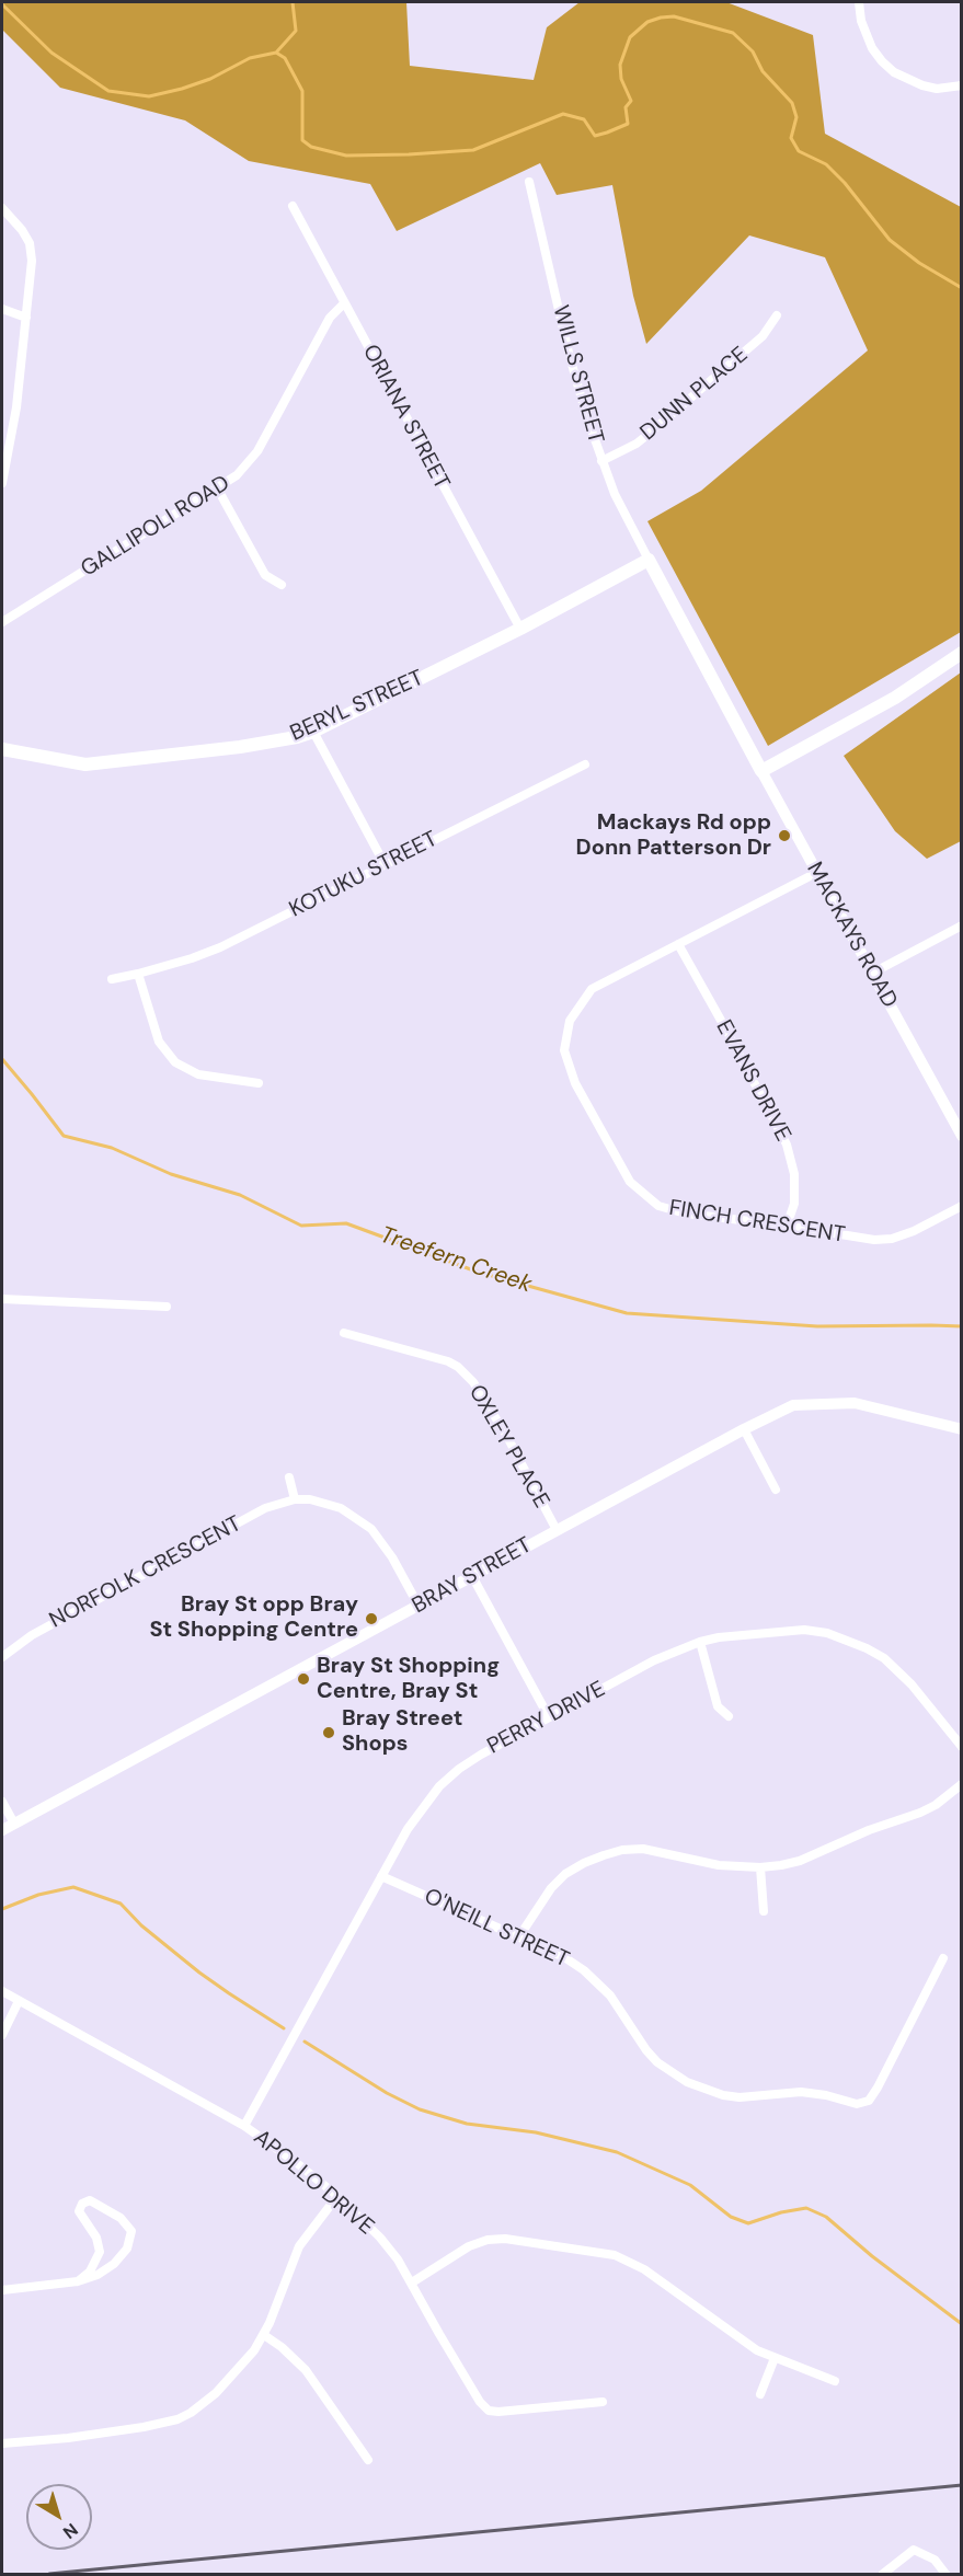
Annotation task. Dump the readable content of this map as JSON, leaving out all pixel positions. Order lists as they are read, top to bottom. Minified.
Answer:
{"streets":{"main road":["BERYL STREET","MACKAYS ROAD"],"street":["WILLS STREET","DUNN PLACE","ORIANA STREET","GALLIPOLI ROAD","KOTUKU STREET","EVANS DRIVE","FINCH CRESCENT","OXLEY PLACE","NORFOLK CRESCENT","BRAY STREET","PERRY DRIVE","O'NEILL STREET","APOLLO DRIVE"]},"crossings":[["WILLS STREET","DUNN PLACE"],["WILLS STREET","BERYL STREET"],["WILLS STREET","MACKAYS ROAD"],["ORIANA STREET","GALLIPOLI ROAD"],["ORIANA STREET","BERYL STREET"],["BERYL STREET","MACKAYS ROAD"],["MACKAYS ROAD","FINCH CRESCENT"],["EVANS DRIVE","FINCH CRESCENT"],["OXLEY PLACE","BRAY STREET"],["NORFOLK CRESCENT","BRAY STREET"],["PERRY DRIVE","O'NEILL STREET"],["PERRY DRIVE","APOLLO DRIVE"]],"water":["Treefern Creek"],"places":["Mackays Rd opp Donn Patterson Dr","Bray St opp Bray St Shopping Centre","Bray St Shopping Centre, Bray St","Bray Street Shops"],"north":"bottom right"}
